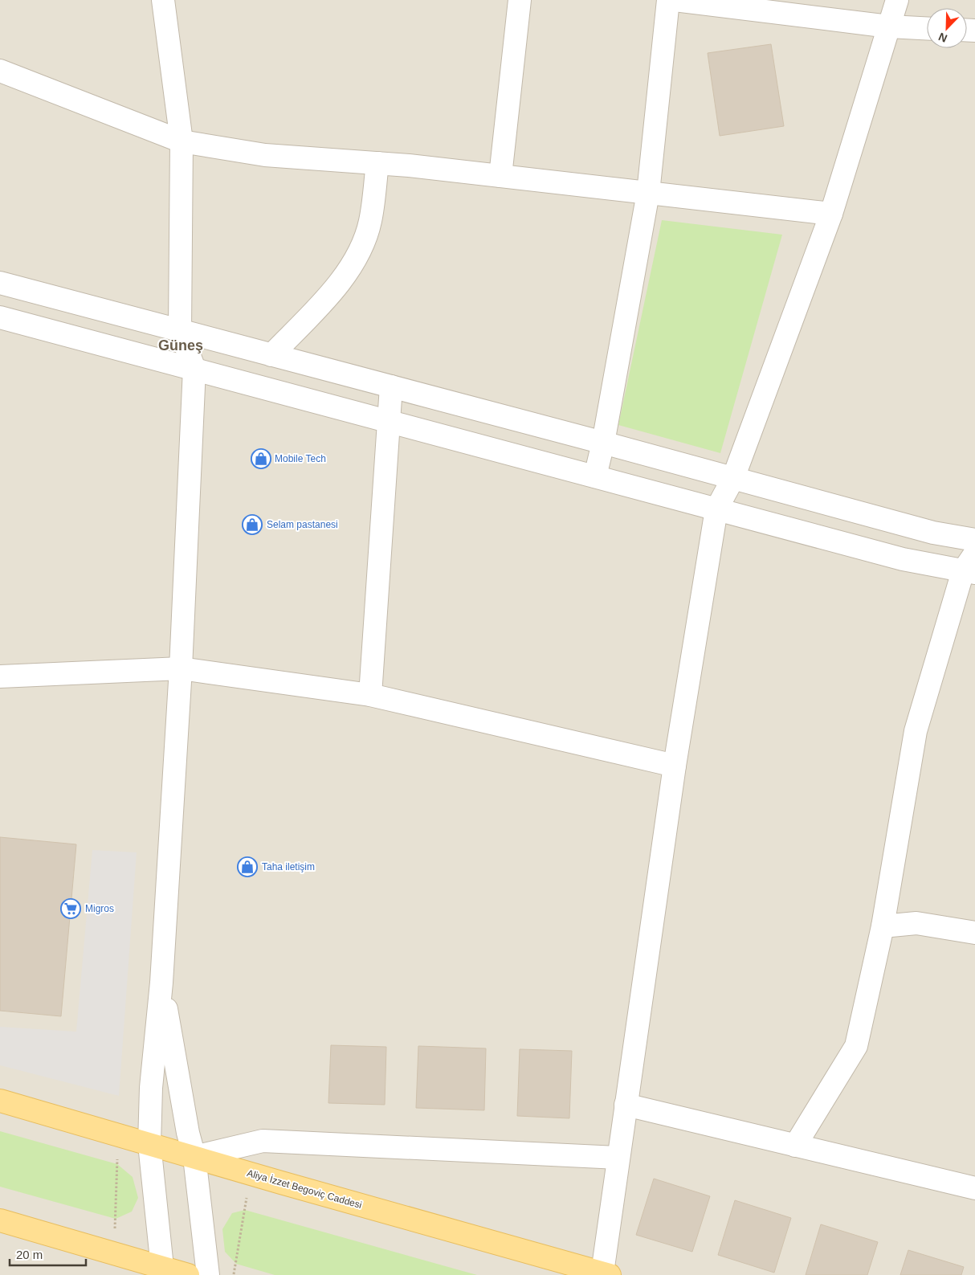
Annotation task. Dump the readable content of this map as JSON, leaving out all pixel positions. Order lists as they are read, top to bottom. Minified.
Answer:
{"streets":{"main road":["Aliya İzzet Begoviç Caddesi"]},"districts":["Güneş"],"places":{"shop":["Mobile Tech","Selam pastanesi","Taha iletişim"],"supermarket":["Migros"]},"scale_bar":"20 m","north":"bottom left"}
